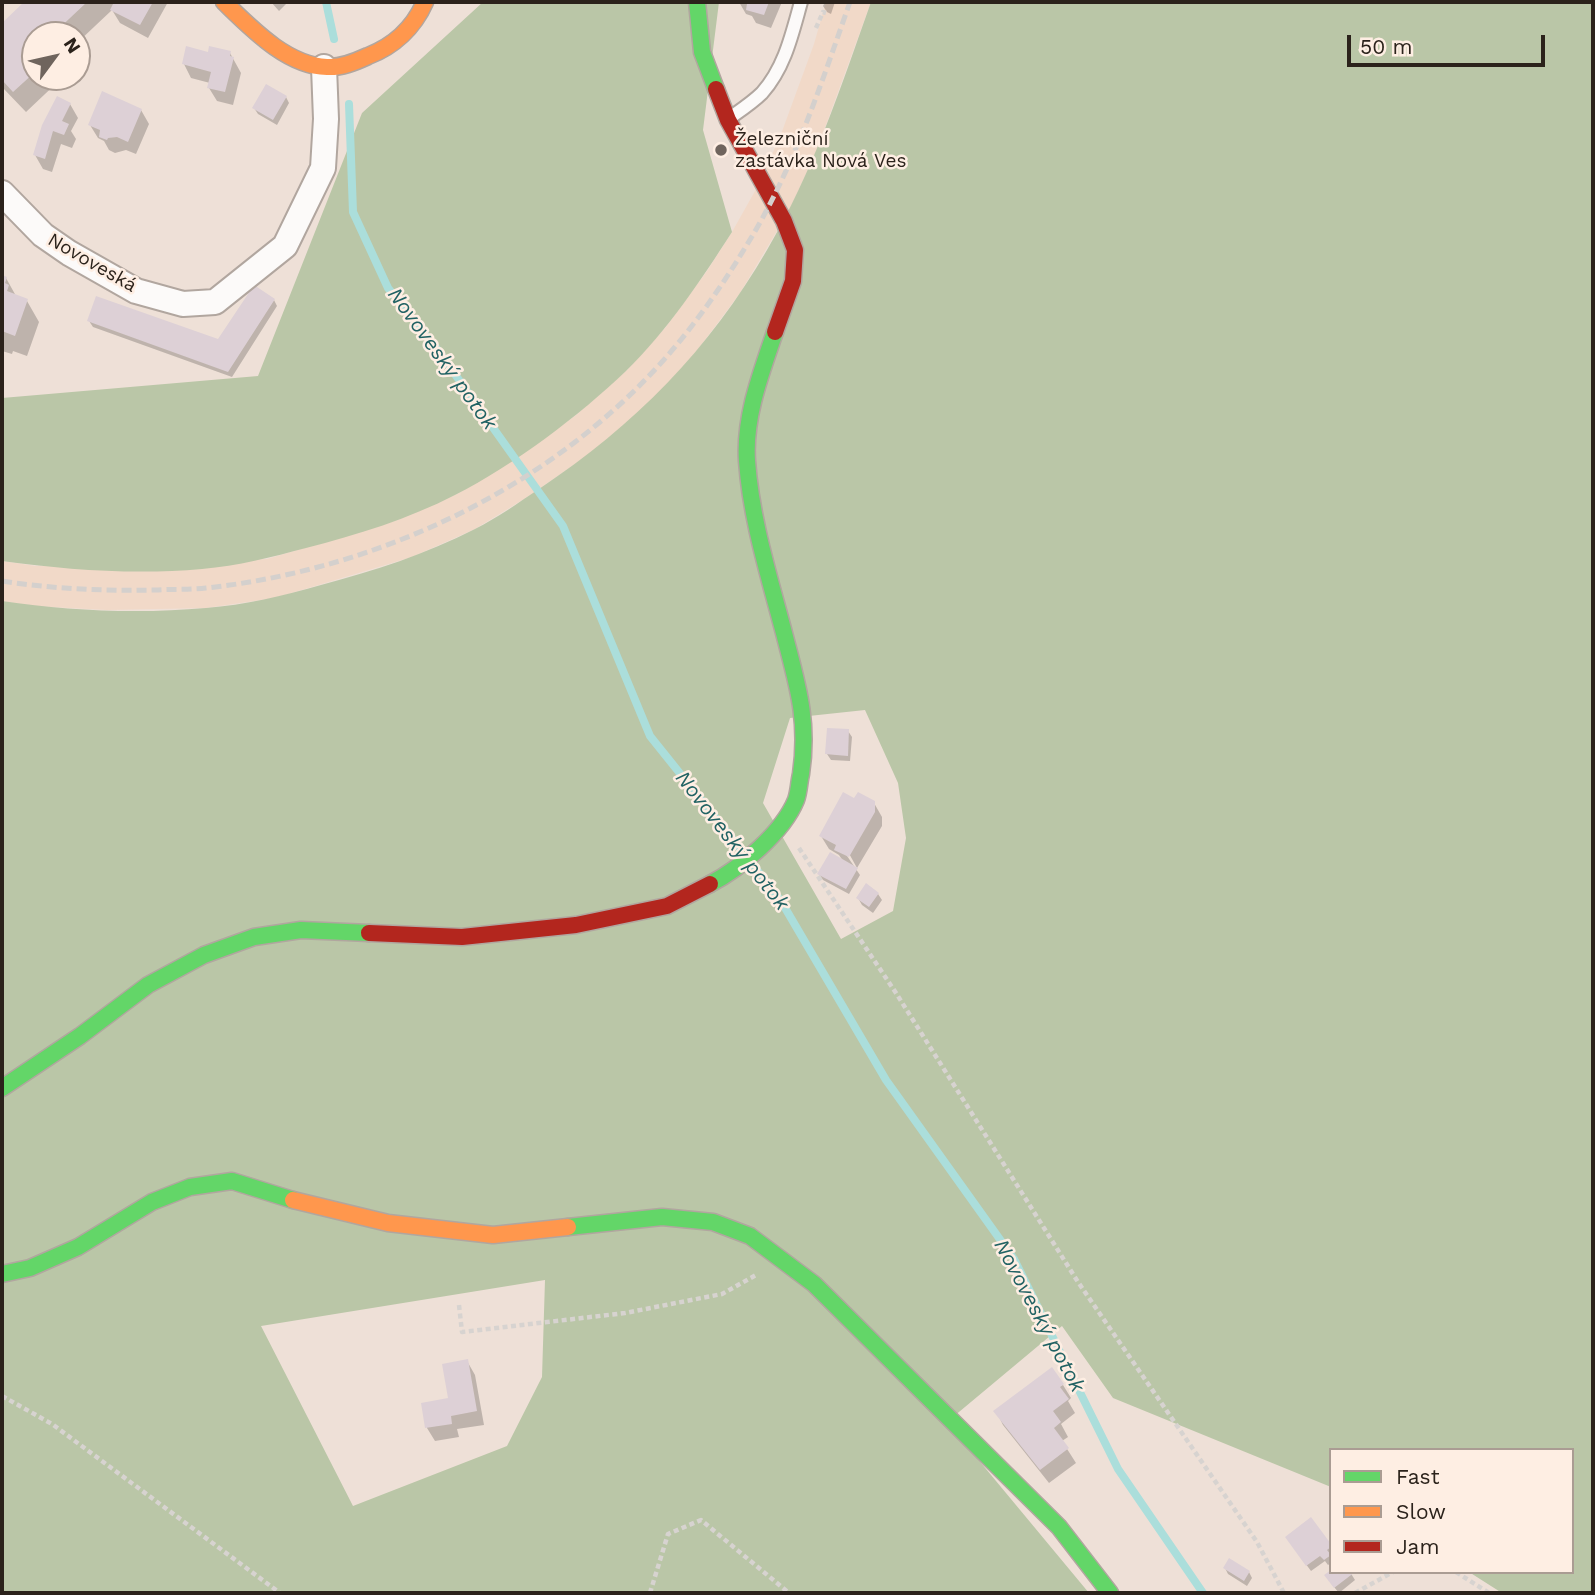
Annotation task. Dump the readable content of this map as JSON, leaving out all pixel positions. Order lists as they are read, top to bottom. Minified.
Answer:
{"streets":{"street":["Novoveská"]},"water":["Novoveský potok"],"places":["Železniční zastávka Nová Ves"],"legend":["Fast","Slow","Jam"],"scale_bar":"50 m","north":"top right"}
